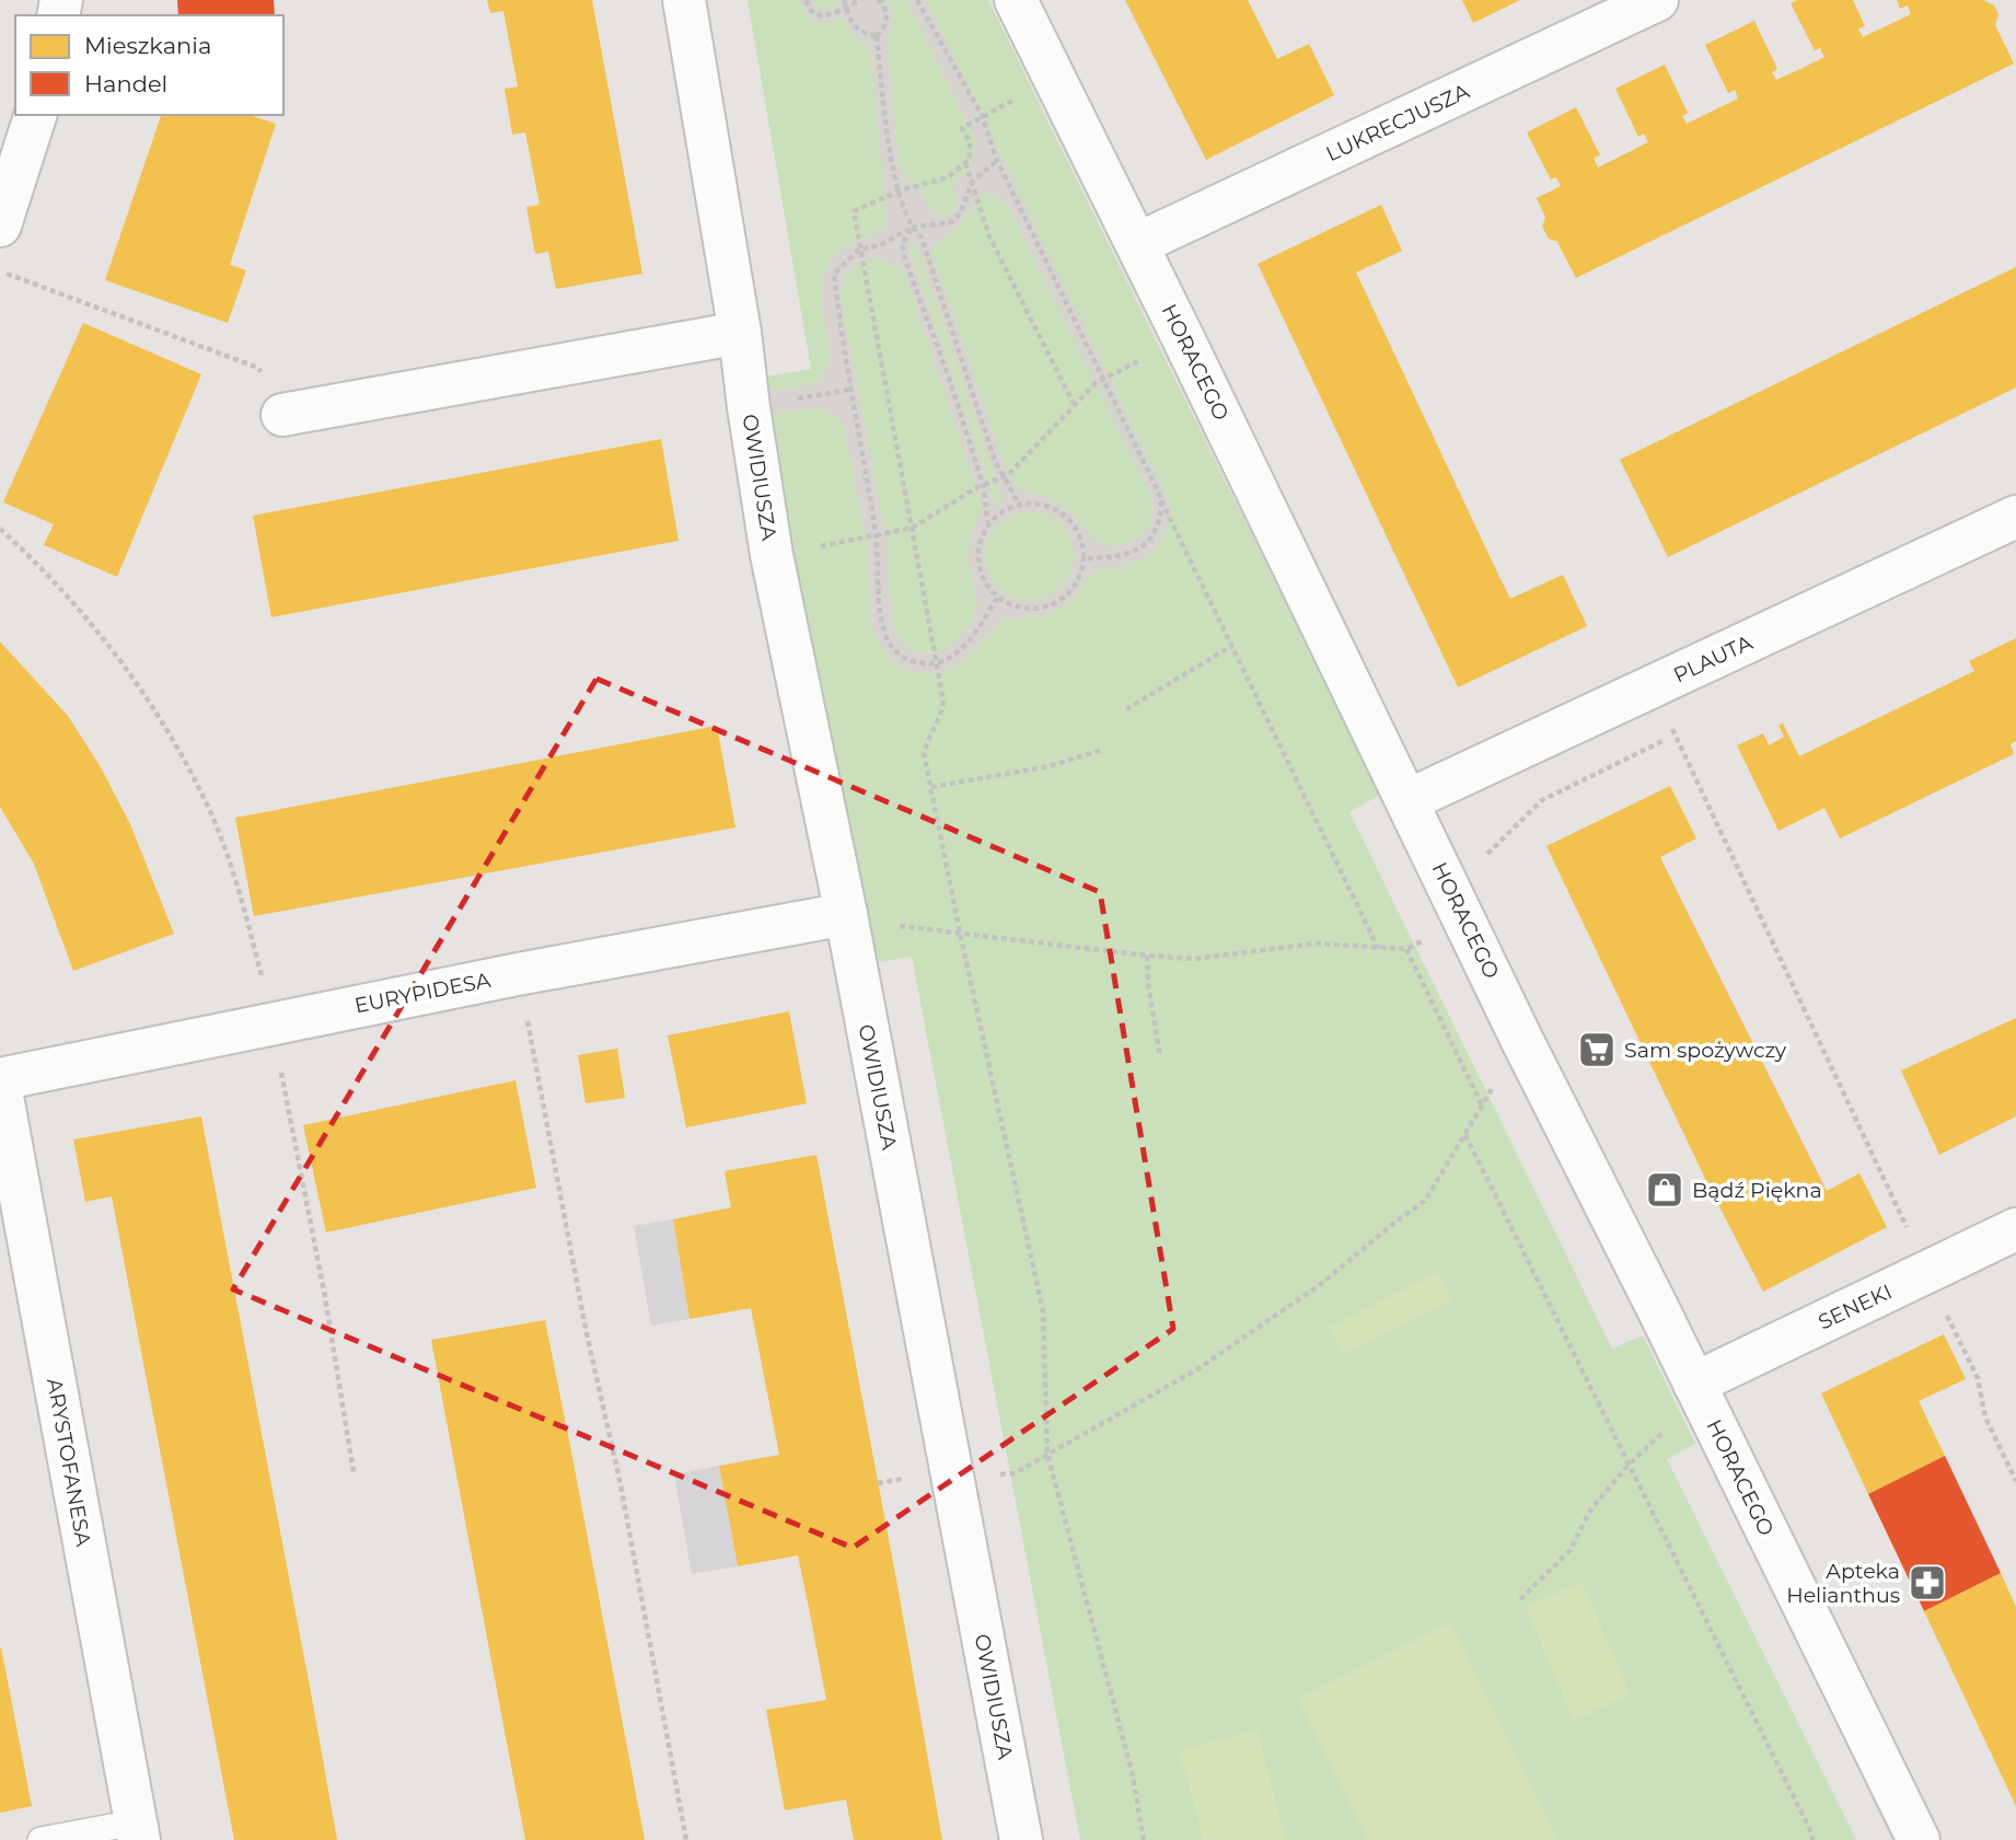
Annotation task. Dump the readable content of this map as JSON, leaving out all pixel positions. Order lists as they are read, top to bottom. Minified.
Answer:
{"streets":{"street":["LUKRECJUSZA","HORACEGO","OWIDIUSZA","PLAUTA","EURYPIDESA","SENEKI","ARYSTOFANESA"]},"crossings":[["LUKRECJUSZA","HORACEGO"],["HORACEGO","PLAUTA"],["HORACEGO","SENEKI"],["OWIDIUSZA","EURYPIDESA"],["EURYPIDESA","ARYSTOFANESA"]],"places":{"supermarket":["Sam spożywczy"],"shop":["Bądź Piękna"],"pharmacy":["Apteka Helianthus"]},"legend":["Mieszkania","Handel"]}
